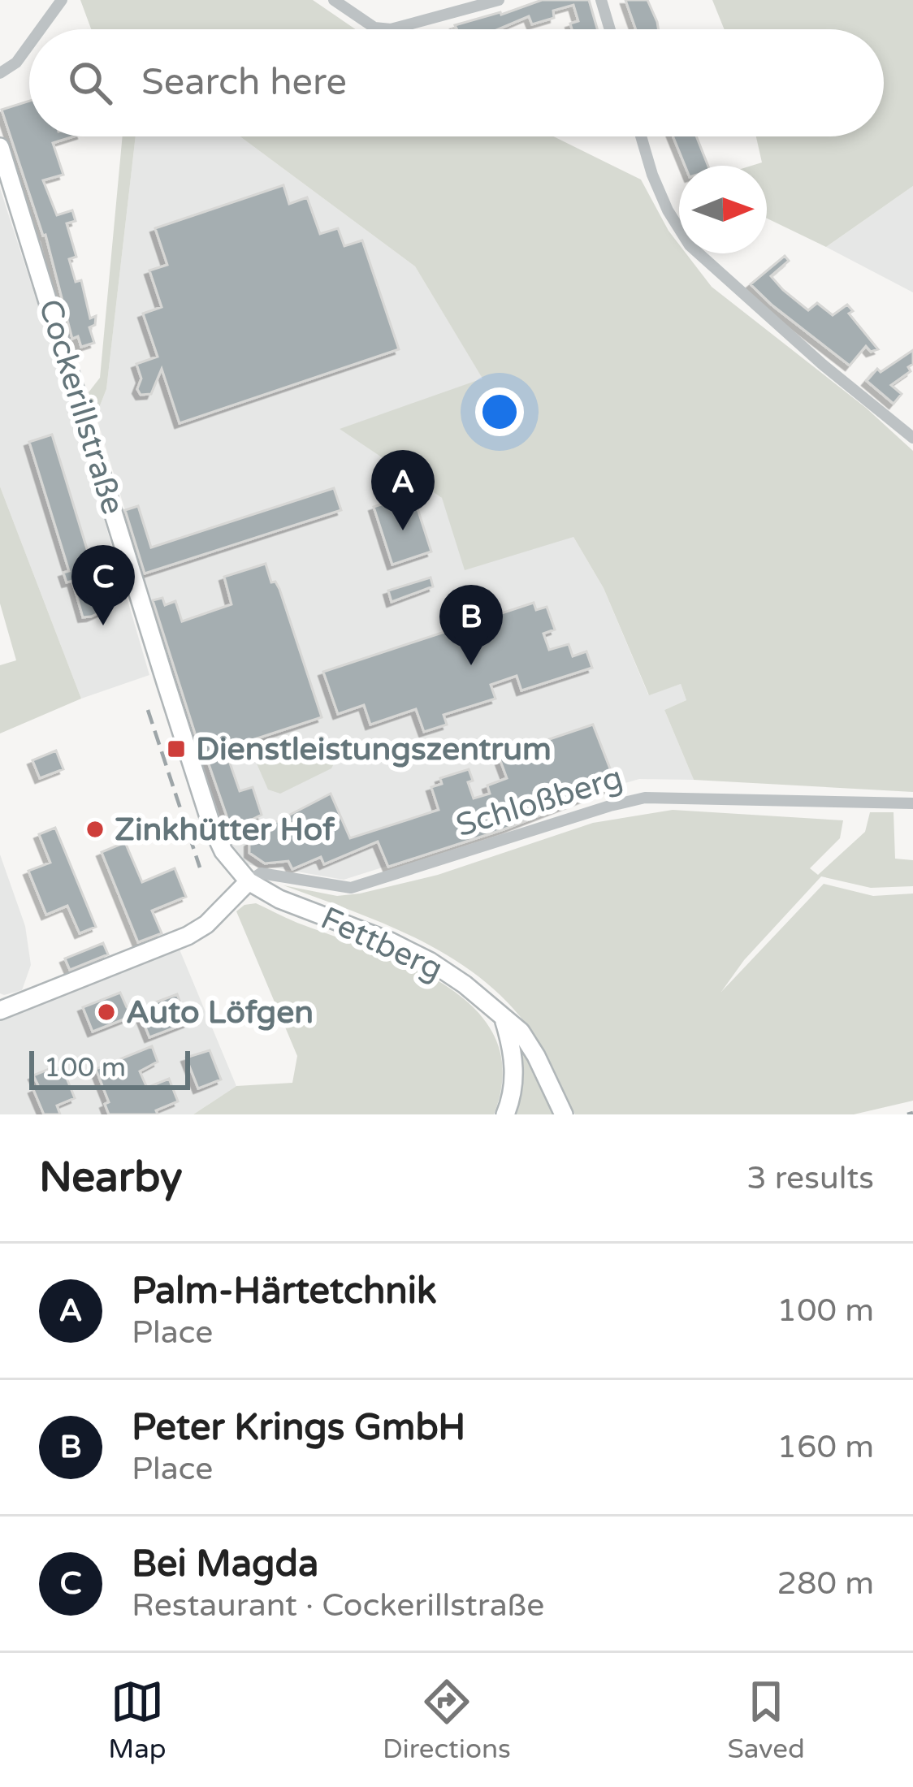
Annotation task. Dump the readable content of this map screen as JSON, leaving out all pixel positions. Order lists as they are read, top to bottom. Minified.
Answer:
{"streets":{"main road":["Cockerillstraße","Fettberg"],"street":["Schloßberg"]},"crossings":[["Cockerillstraße","Schloßberg"],["Cockerillstraße","Fettberg"],["Schloßberg","Fettberg"]],"places":{"transit":["Dienstleistungszentrum"],"other":["Zinkhütter Hof","Auto Löfgen"]},"scale_bar":"100 m","north":"right","page":{"search":"Search here","pins":["A","C","B"],"scale":"100 m","heading":["Nearby","3 results"],"list":[{"mark":"A","name":"Palm-Härtetchnik","note":"Place","value":"100 m"},{"mark":"B","name":"Peter Krings GmbH","note":"Place","value":"160 m"},{"mark":"C","name":"Bei Magda","note":"Restaurant · Cockerillstraße","value":"280 m"}],"nav":["Map","Directions","Saved"]}}
